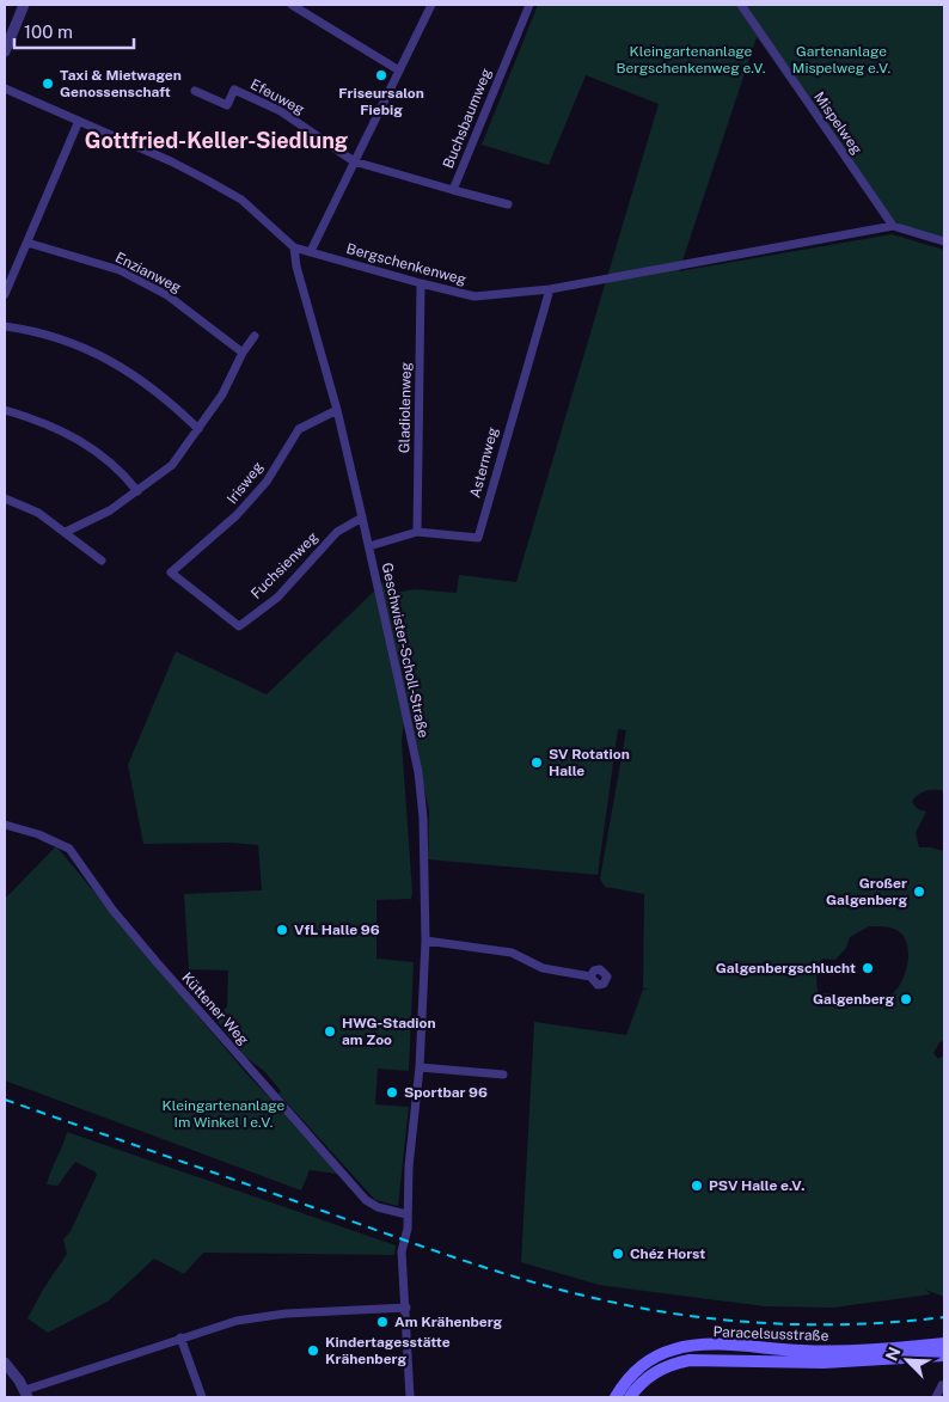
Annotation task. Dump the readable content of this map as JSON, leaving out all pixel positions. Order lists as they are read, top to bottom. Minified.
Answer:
{"streets":{"main road":["Paracelsusstraße"],"street":["Efeuweg","Buchsbaumweg","Mispelweg","Bergschenkenweg","Enzianweg","Gladiolenweg","Asternweg","Irisweg","Fuchsienweg","Geschwister-Scholl-Straße","Küttener Weg"]},"crossings":[["Efeuweg","Buchsbaumweg"],["Mispelweg","Bergschenkenweg"],["Bergschenkenweg","Gladiolenweg"],["Bergschenkenweg","Asternweg"],["Bergschenkenweg","Geschwister-Scholl-Straße"],["Gladiolenweg","Asternweg"],["Asternweg","Geschwister-Scholl-Straße"],["Irisweg","Fuchsienweg"],["Irisweg","Geschwister-Scholl-Straße"],["Fuchsienweg","Geschwister-Scholl-Straße"],["Geschwister-Scholl-Straße","Küttener Weg"]],"districts":["Gottfried-Keller-Siedlung"],"parks":["Kleingartenanlage Bergschenkenweg e.V.","Gartenanlage Mispelweg e.V.","Kleingartenanlage Im Winkel I e.V."],"places":["Friseursalon Fiebig","Taxi & Mietwagen Genossenschaft","SV Rotation Halle","Großer Galgenberg","VfL Halle 96","Galgenbergschlucht","Galgenberg","HWG-Stadion am Zoo","Sportbar 96","PSV Halle e.V.","Chéz Horst","Am Krähenberg","Kindertagesstätte Krähenberg"],"scale_bar":"100 m","north":"top left"}
